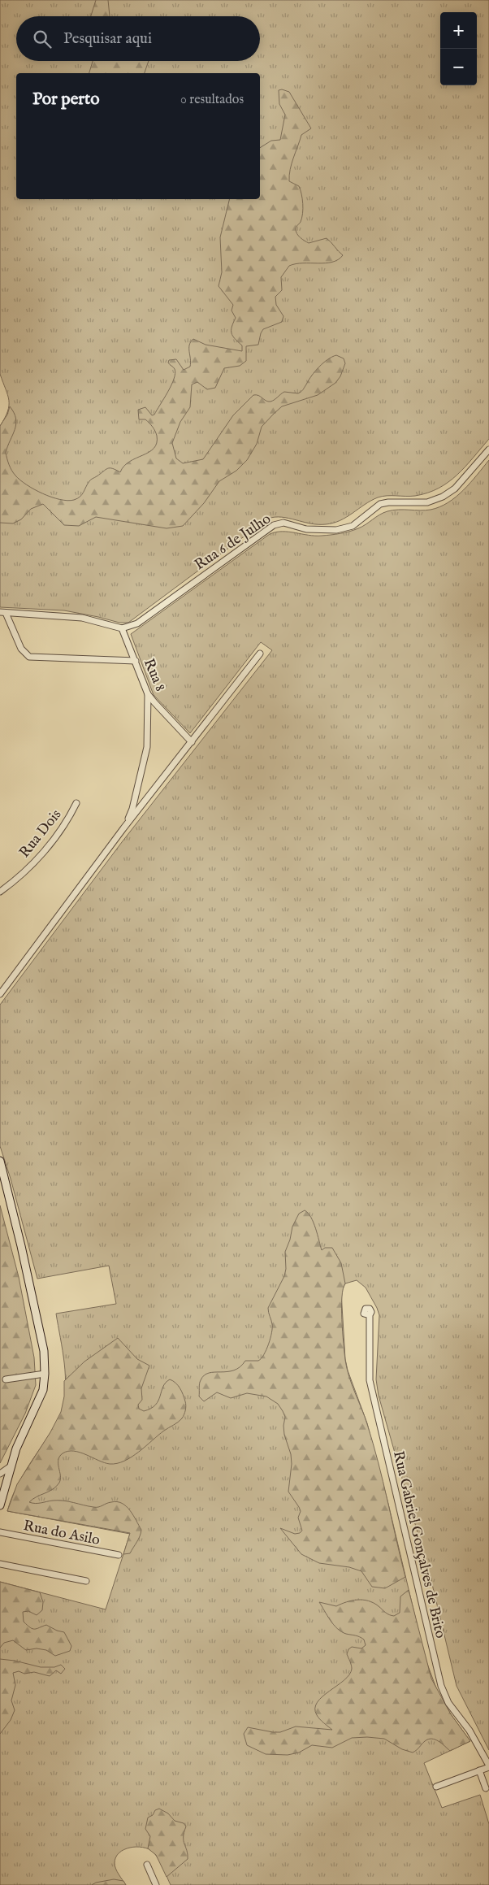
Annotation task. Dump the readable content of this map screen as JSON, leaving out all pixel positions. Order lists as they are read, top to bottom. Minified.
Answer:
{"streets":{"street":["Rua 6 de Julho","Rua 8","Rua Dois","Rua do Asilo","Rua Gabriel Gonçalves de Brito"]},"crossings":[["Rua 6 de Julho","Rua 8"]],"page":{"map_buttons":["+","−"],"search":"Pesquisar aqui","heading":["Por perto","0 resultados"]}}
